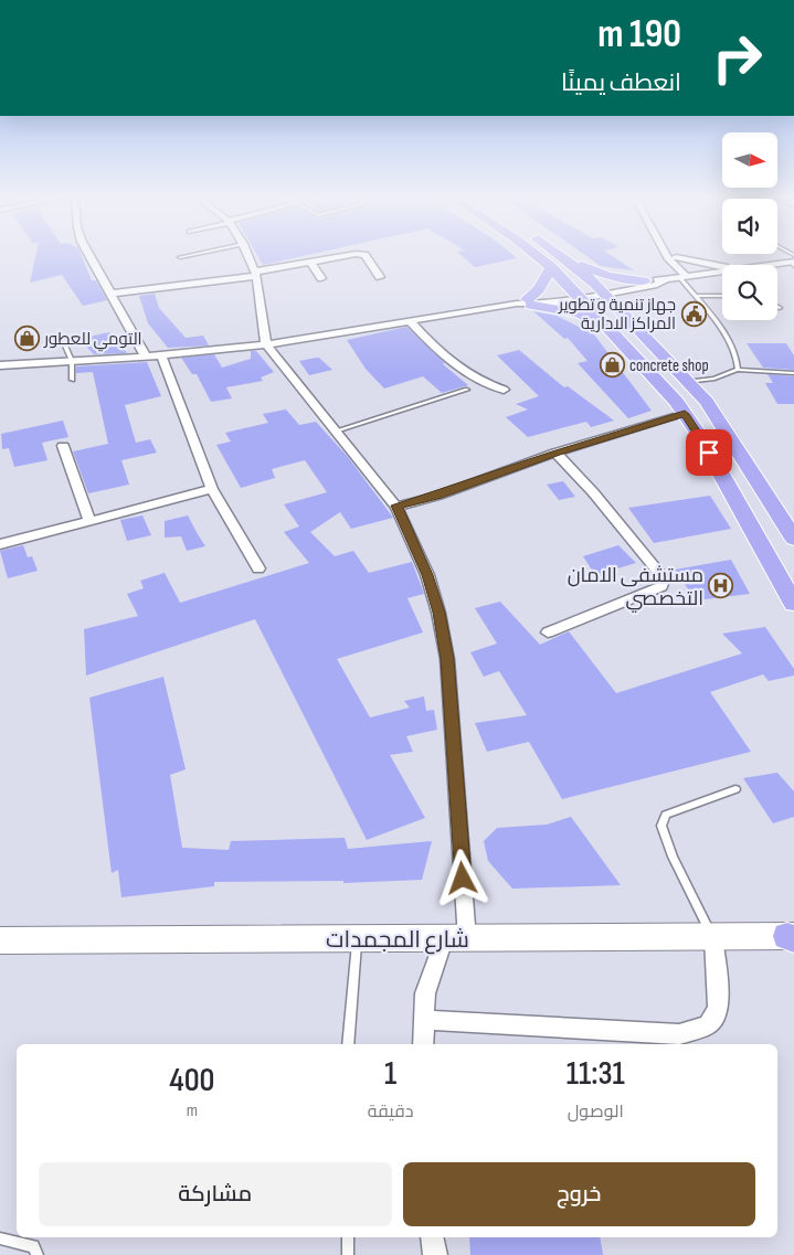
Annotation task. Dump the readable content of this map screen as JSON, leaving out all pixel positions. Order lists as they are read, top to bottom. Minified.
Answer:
{"streets":{"main road":["شارع المجمدات"]},"places":{"public building":["جهاز تنمية و تطوير المراكز الادارية"],"shop":["التومي للعطور","concrete shop"],"hospital":["مستشفى الامان التخصصي"]},"north":"right","page":{"turn":["190 m","انعطف يمينًا"],"eta":["11:31","الوصول","1","دقيقة","400","m"],"buttons":["خروج","مشاركة"]}}
